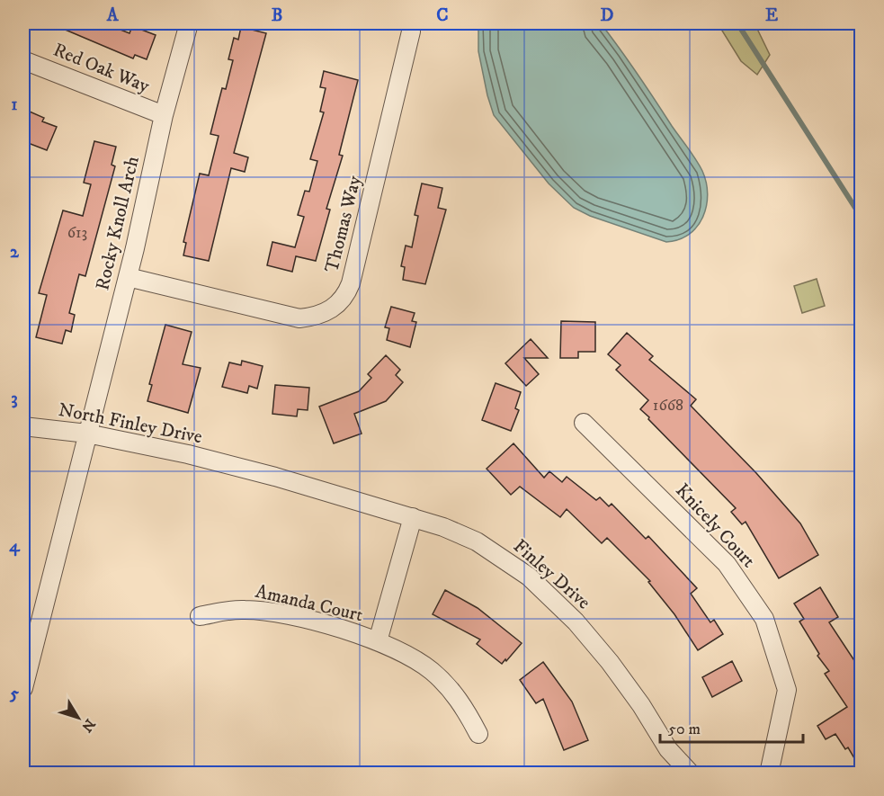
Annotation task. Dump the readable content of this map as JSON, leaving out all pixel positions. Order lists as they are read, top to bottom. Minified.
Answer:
{"streets":{"street":["Red Oak Way","Rocky Knoll Arch","Thomas Way","North Finley Drive","Knicely Court","Finley Drive","Amanda Court"]},"crossings":[["Red Oak Way","Rocky Knoll Arch"],["Rocky Knoll Arch","Thomas Way"],["Rocky Knoll Arch","North Finley Drive"],["North Finley Drive","Finley Drive"],["Finley Drive","Amanda Court"]],"house_numbers":["613","1668"],"scale_bar":"50 m","north":"bottom right","grid":{"columns":["A","B","C","D","E"],"rows":["1","2","3","4","5"]}}
